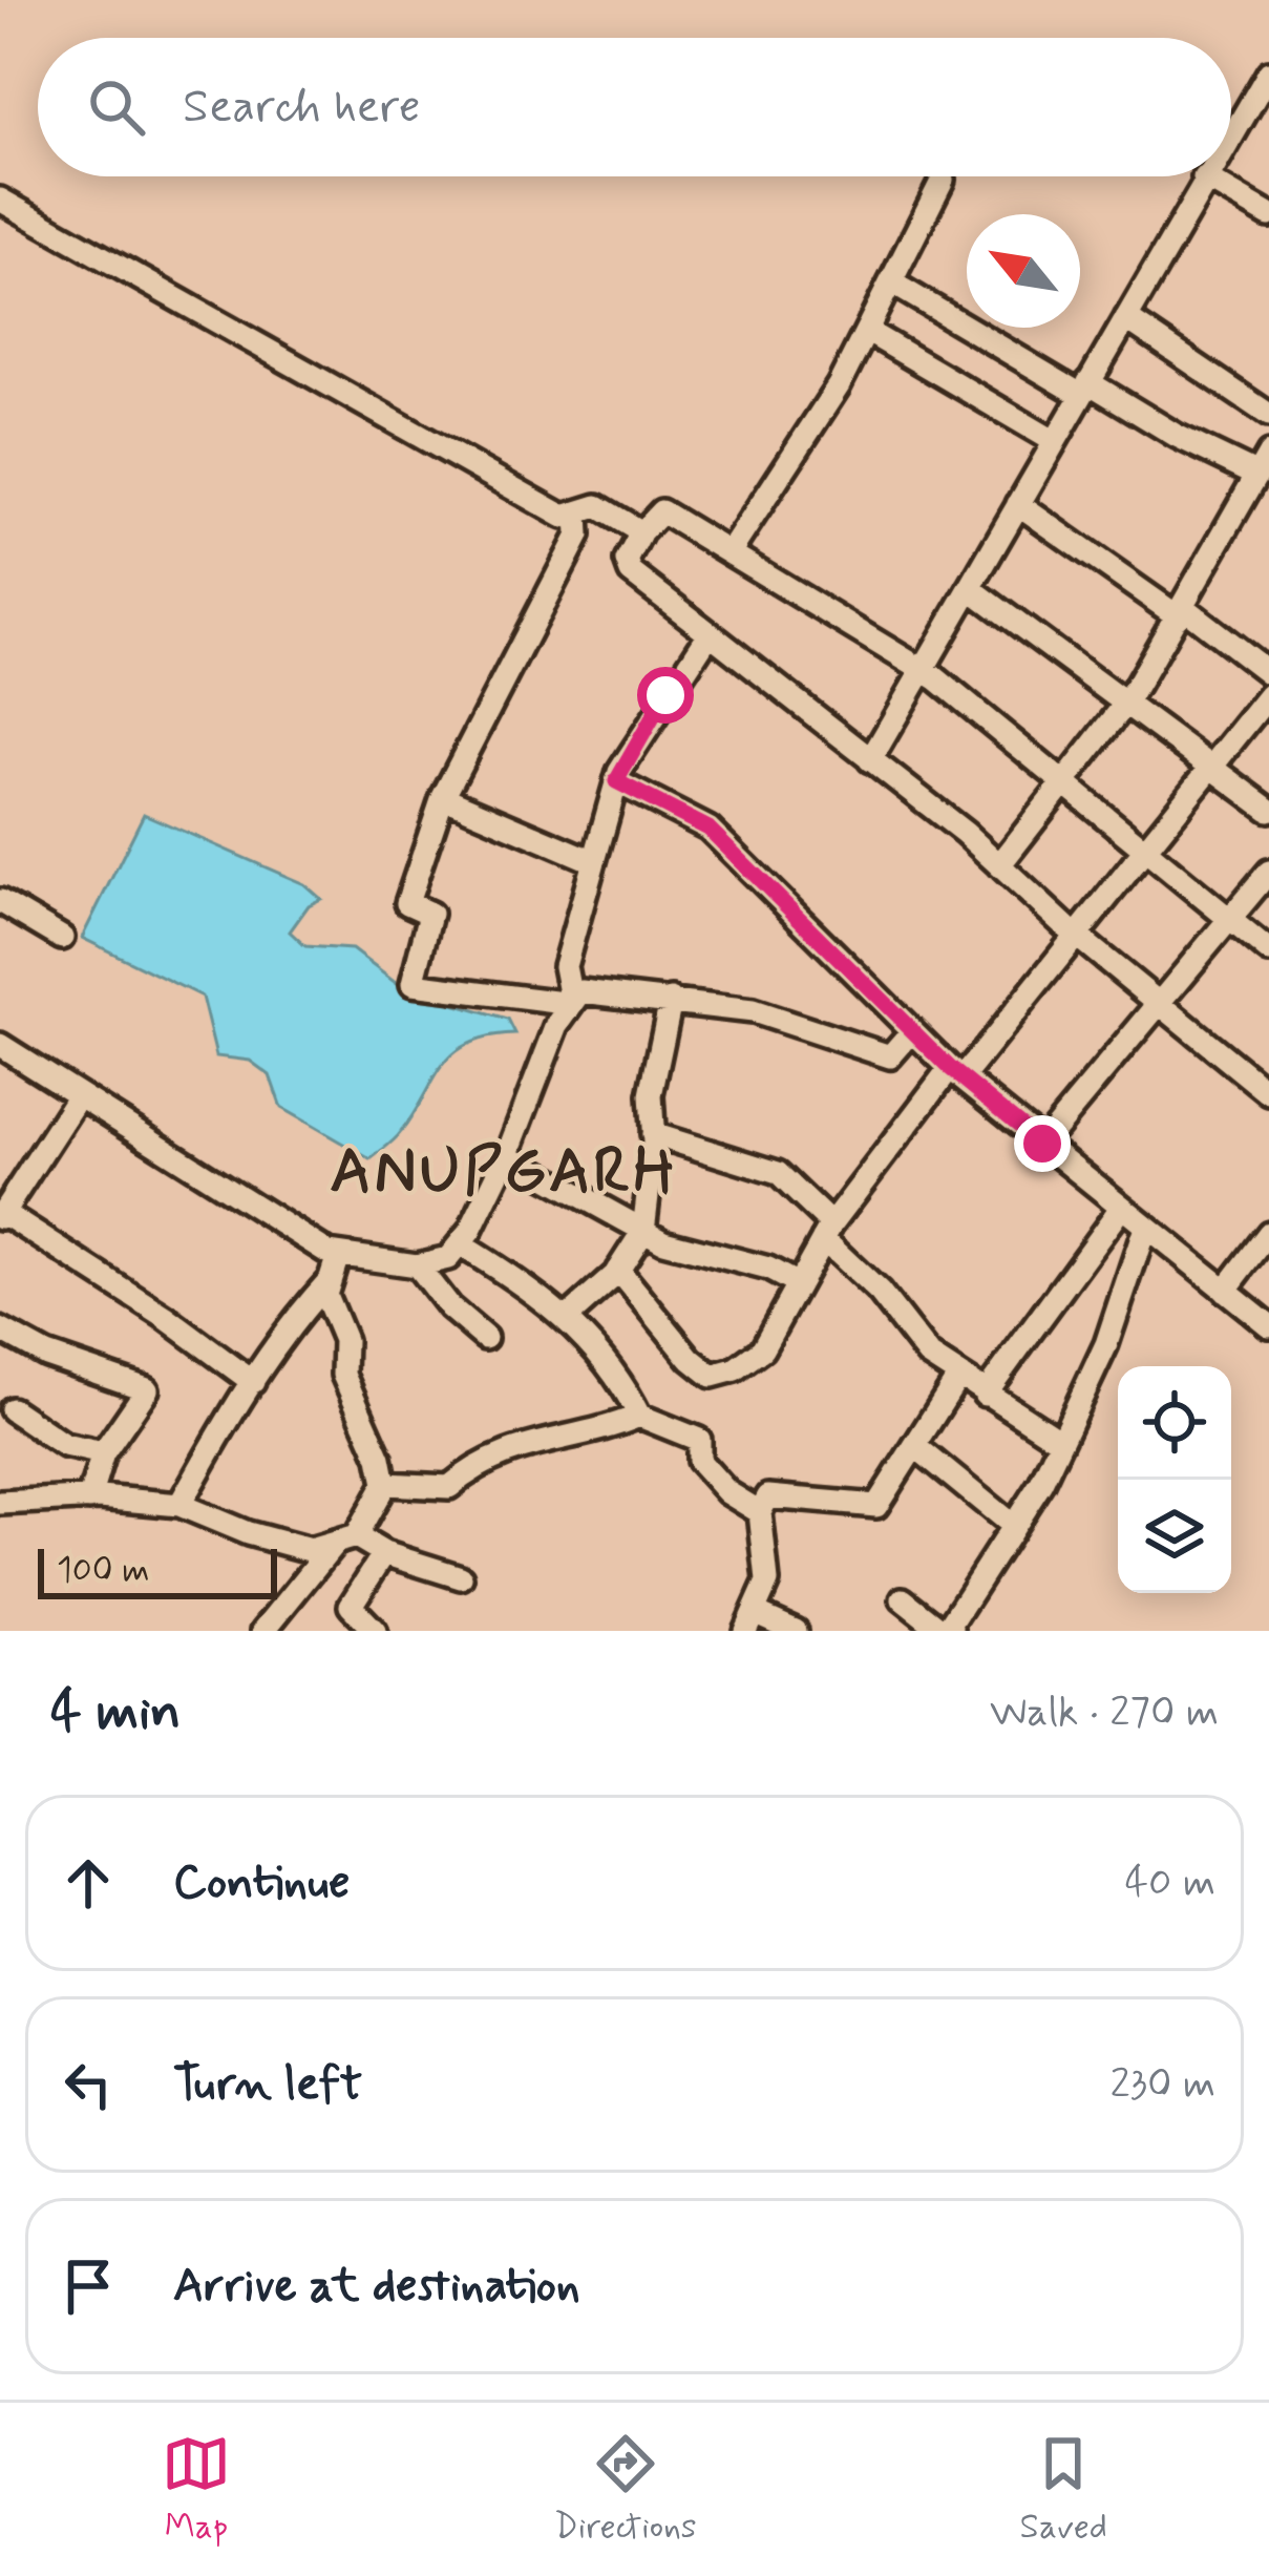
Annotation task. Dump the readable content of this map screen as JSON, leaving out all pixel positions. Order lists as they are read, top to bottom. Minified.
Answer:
{"districts":["ANUPGARH"],"scale_bar":"100 m","north":"top left","page":{"search":"Search here","scale":"100 m","heading":["4 min","Walk · 270 m"],"list":[["Continue","40 m"],["Turn left","230 m"],"Arrive at destination"],"nav":["Map","Directions","Saved"]}}
